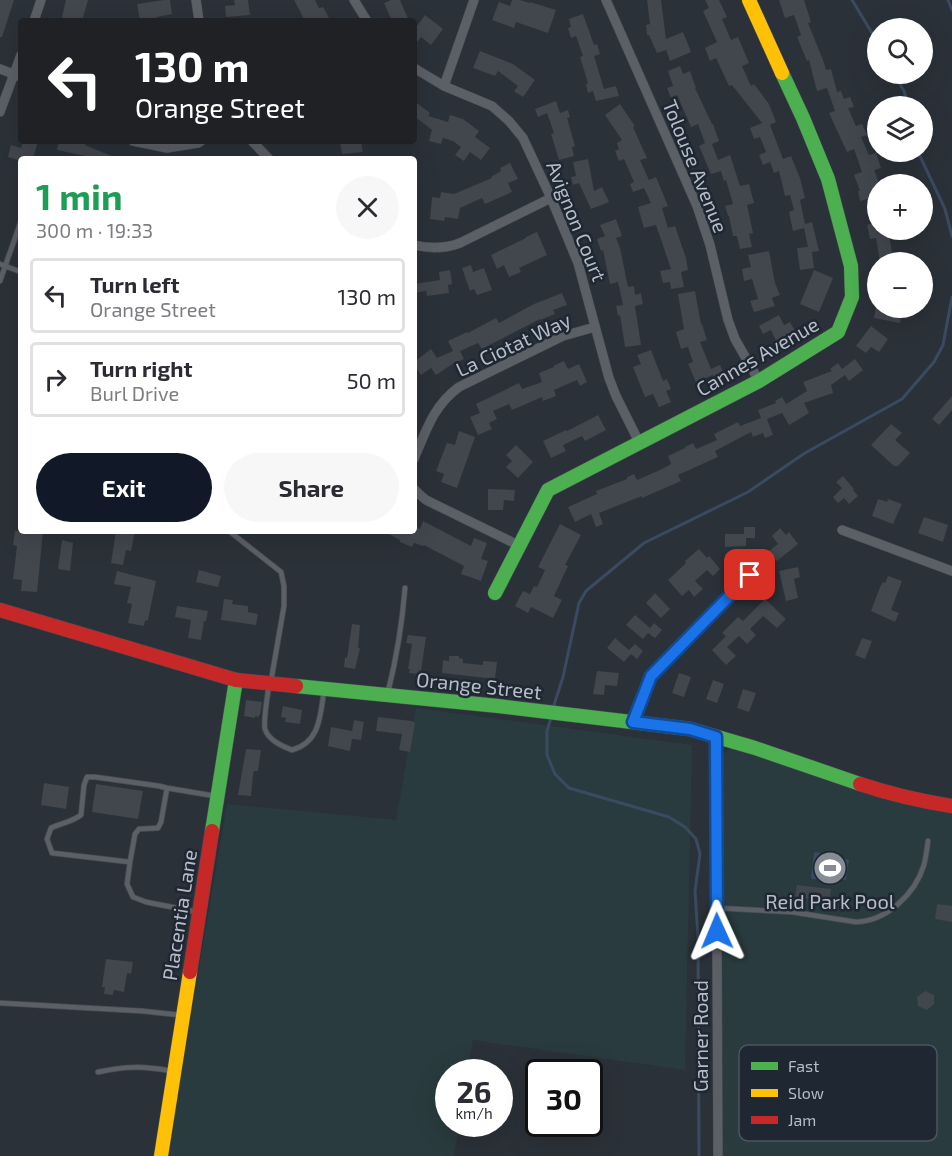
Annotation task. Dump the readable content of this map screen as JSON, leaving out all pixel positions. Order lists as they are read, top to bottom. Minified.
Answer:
{"streets":{"street":["Tolouse Avenue","Avignon Court","La Ciotat Way","Cannes Avenue","Orange Street","Placentia Lane","Garner Road"]},"crossings":[["Tolouse Avenue","Cannes Avenue"],["Avignon Court","La Ciotat Way"],["Avignon Court","Cannes Avenue"],["Orange Street","Placentia Lane"],["Orange Street","Garner Road"]],"places":{"sports":["Reid Park Pool"]},"legend":["Fast","Slow","Jam"],"page":{"map_buttons":["+","−"],"turn":["130 m","Orange Street"],"heading":["1 min","300 m · 19:33"],"list":[{"name":"Turn left","note":"Orange Street","value":"130 m"},{"name":"Turn right","note":"Burl Drive","value":"50 m"}],"buttons":["Exit","Share"],"speed":"26 km/h","limit":"30"}}
